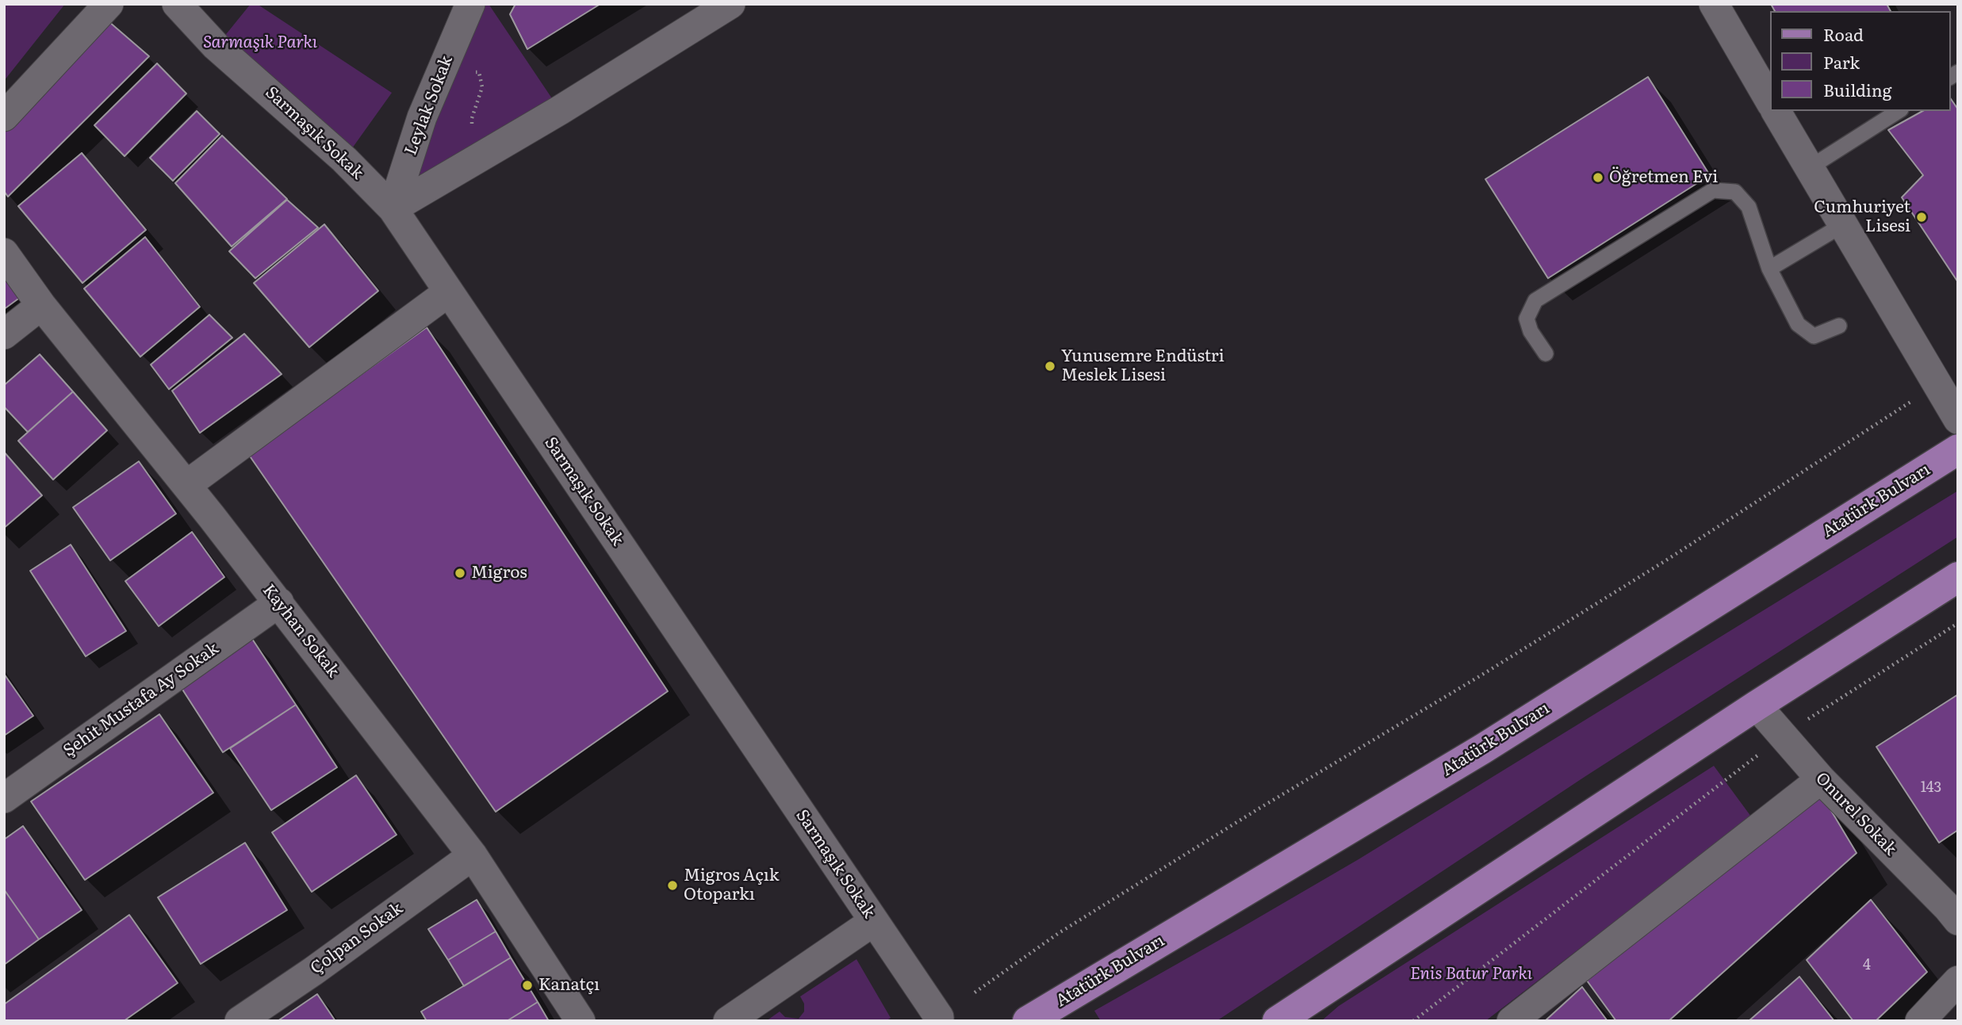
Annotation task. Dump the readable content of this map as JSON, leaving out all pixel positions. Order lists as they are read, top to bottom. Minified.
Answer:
{"streets":{"main road":["Atatürk Bulvarı"],"street":["Leylak Sokak","Sarmaşık Sokak","Kayhan Sokak","Şehit Mustafa Ay Sokak","Onurel Sokak","Çolpan Sokak"]},"crossings":[["Leylak Sokak","Sarmaşık Sokak"],["Kayhan Sokak","Şehit Mustafa Ay Sokak"],["Kayhan Sokak","Çolpan Sokak"]],"parks":["Sarmaşık Parkı","Enis Batur Parkı"],"places":["Öğretmen Evi","Cumhuriyet Lisesi","Yunusemre Endüstri Meslek Lisesi","Migros","Migros Açık Otoparkı","Kanatçı"],"house_numbers":["143","4"],"legend":["Road","Park","Building"]}
